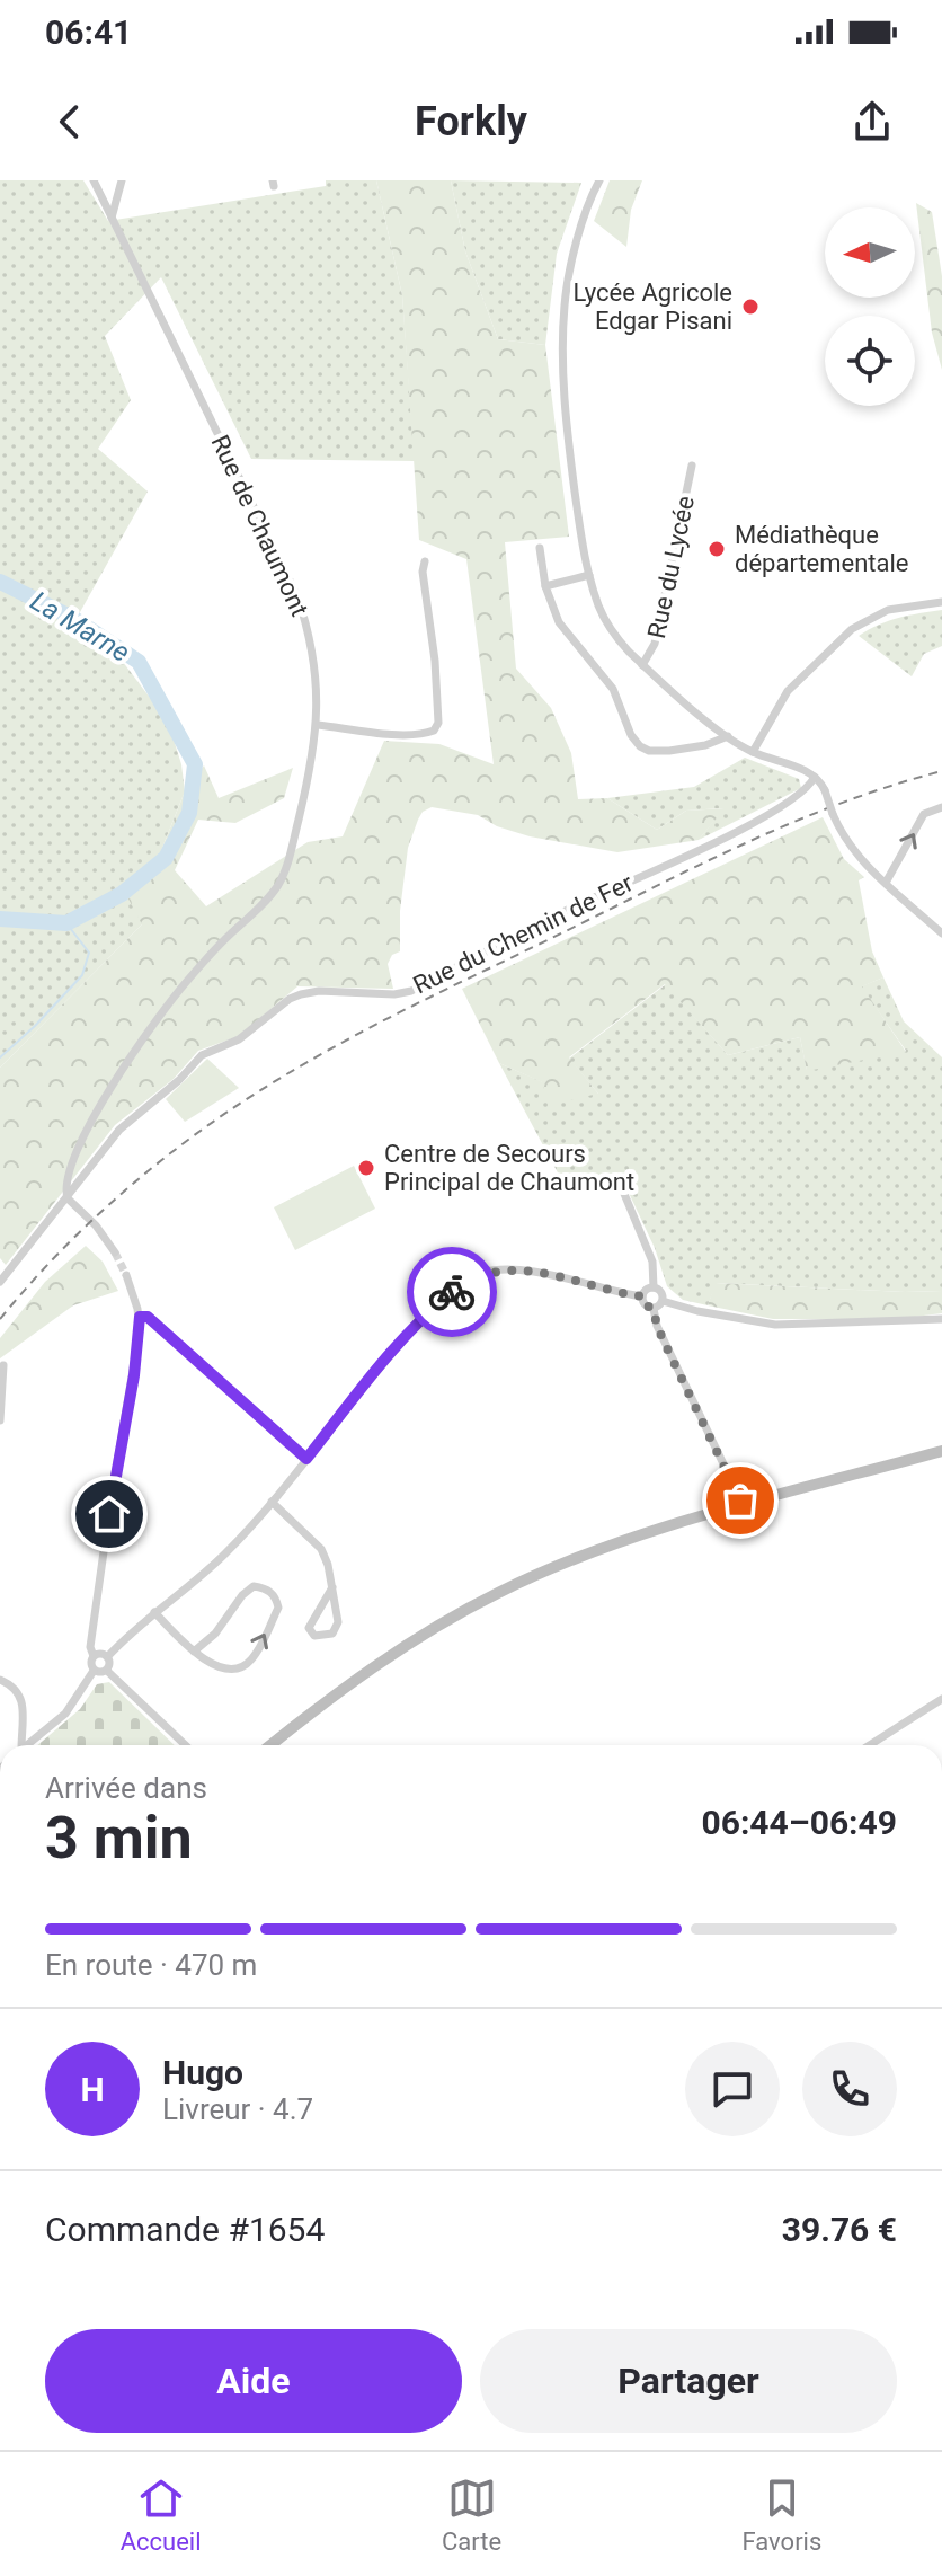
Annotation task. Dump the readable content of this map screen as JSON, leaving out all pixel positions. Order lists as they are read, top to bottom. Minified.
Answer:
{"streets":{"street":["Rue de Chaumont","Rue du Lycée","Rue du Chemin de Fer"]},"crossings":[["Rue de Chaumont","Rue du Chemin de Fer"]],"water":["La Marne"],"places":["Lycée Agricole Edgar Pisani","Médiathèque départementale","Centre de Secours Principal de Chaumont"],"north":"left","page":{"status":"06:41","header":"Forkly","heading":["3 min","Arrivée dans","06:44–06:49"],"panel":["Hugo","Livreur · 4.7","Commande #1654","39.76 €"],"bar":"En route · 470 m","round":"H","buttons":["Aide","Partager"],"tabs":["Accueil","Carte","Favoris"]}}
